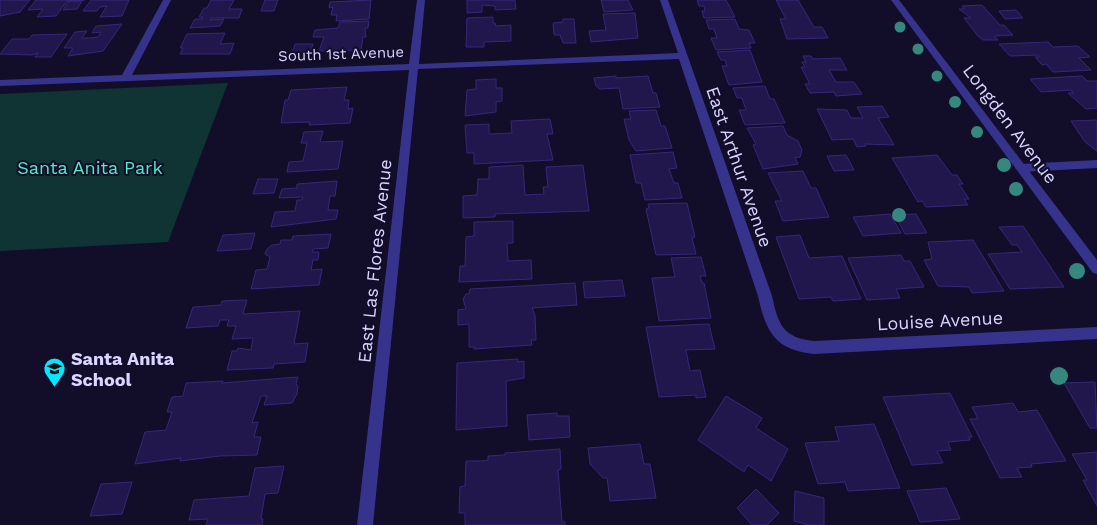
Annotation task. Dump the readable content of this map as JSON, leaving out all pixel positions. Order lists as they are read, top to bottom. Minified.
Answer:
{"streets":{"street":["South 1st Avenue","Longden Avenue","East Arthur Avenue","East Las Flores Avenue","Louise Avenue"]},"crossings":[["South 1st Avenue","East Arthur Avenue"],["South 1st Avenue","East Las Flores Avenue"],["East Arthur Avenue","Louise Avenue"]],"parks":["Santa Anita Park"],"places":{"school or university":["Santa Anita School"]}}
